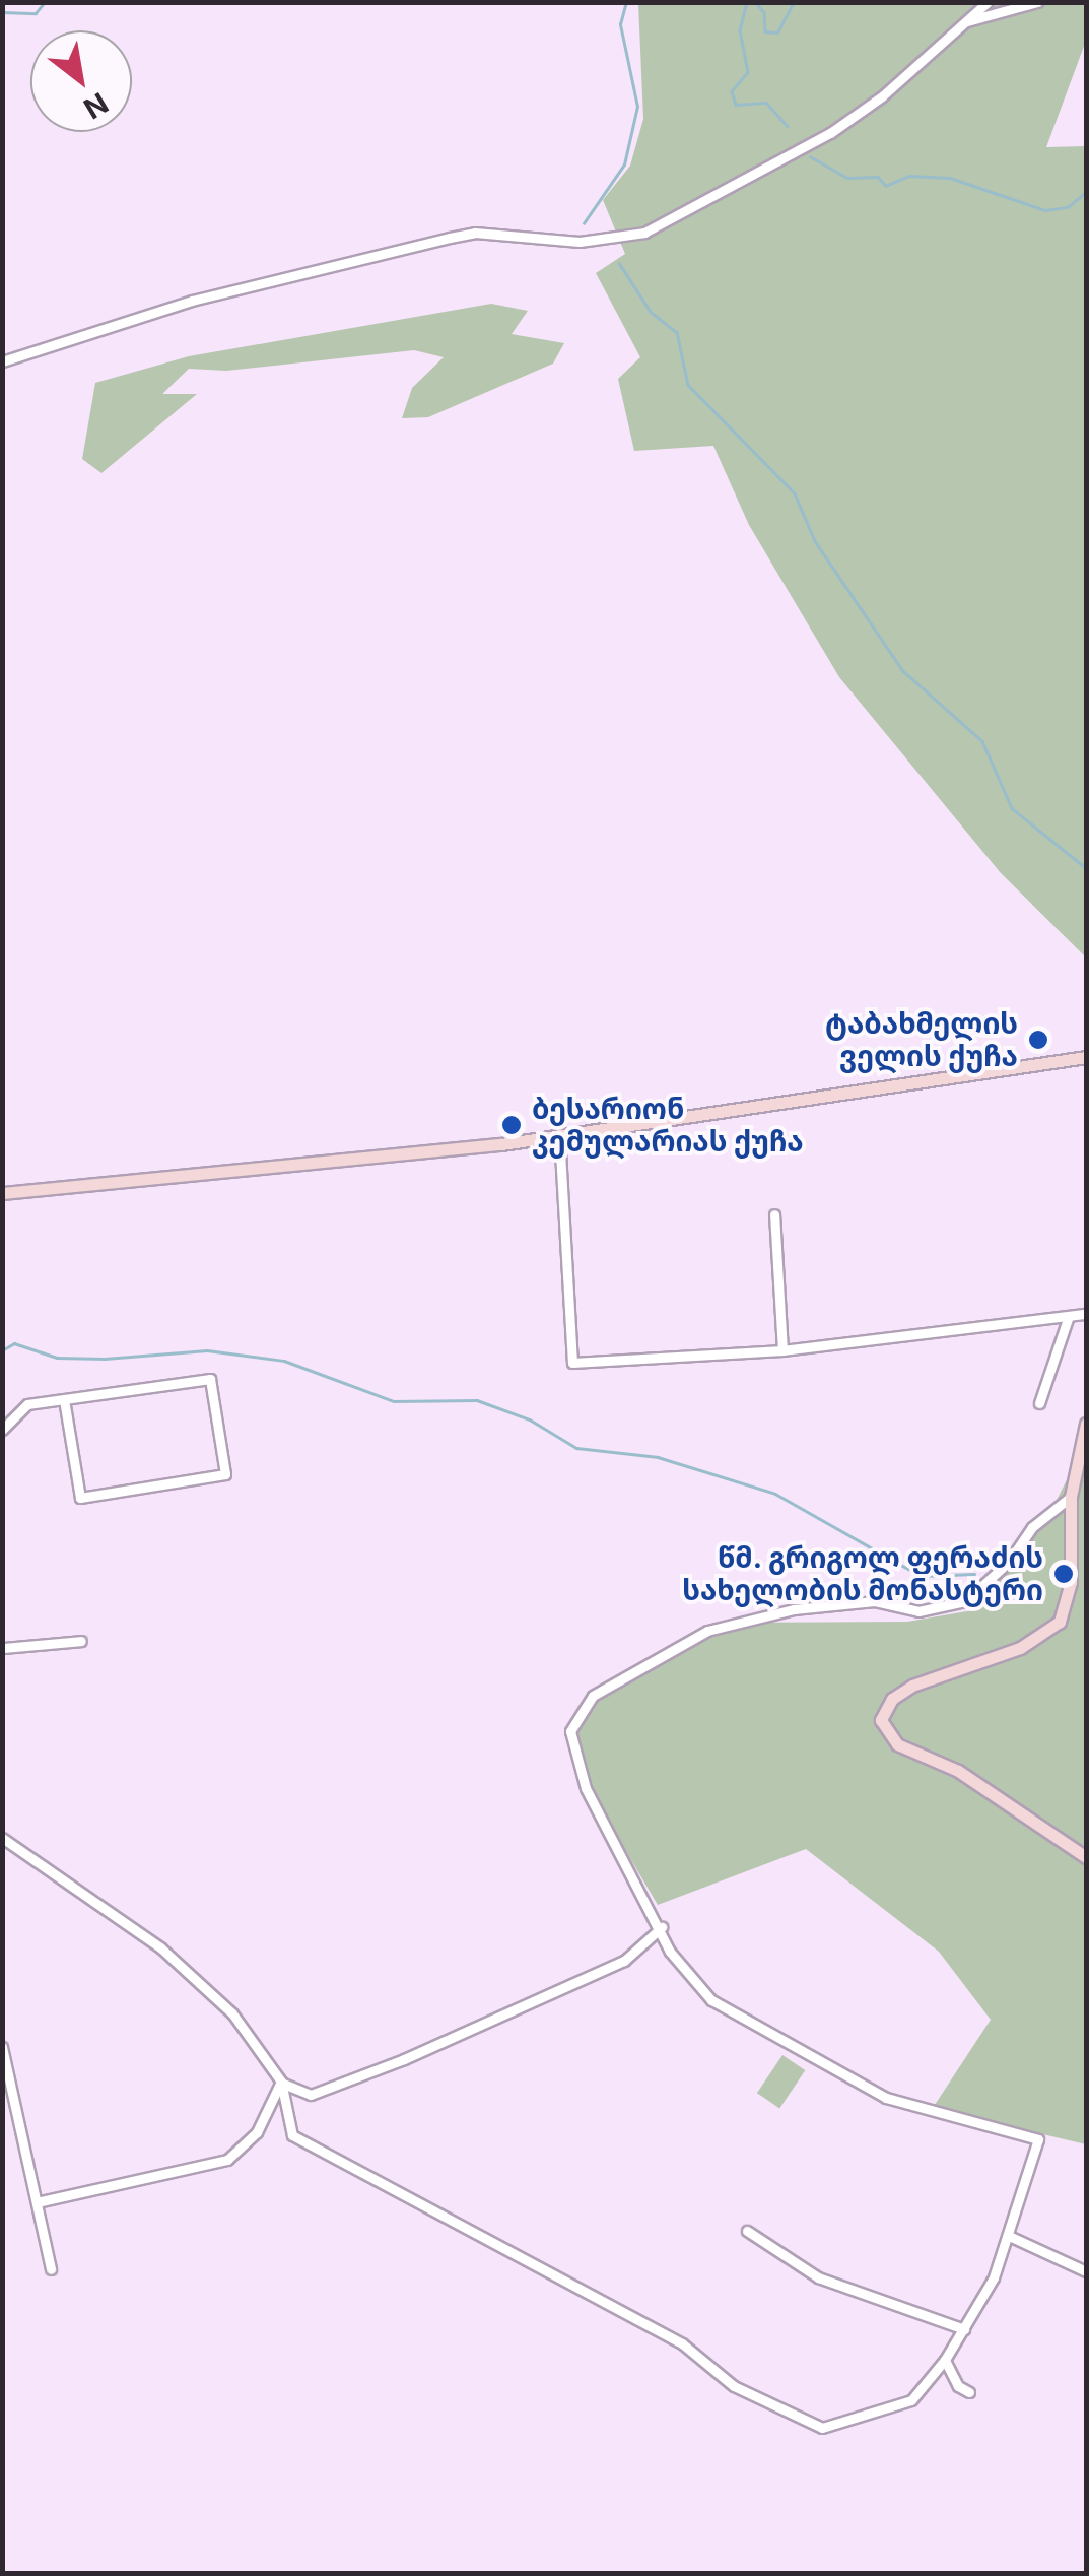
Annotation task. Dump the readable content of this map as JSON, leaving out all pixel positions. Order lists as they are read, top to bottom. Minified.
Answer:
{"places":["ტაბახმელის ველის ქუჩა","ბესარიონ კემულარიას ქუჩა","წმ. გრიგოლ ფერაძის სახელობის მონასტერი"],"north":"bottom right"}
